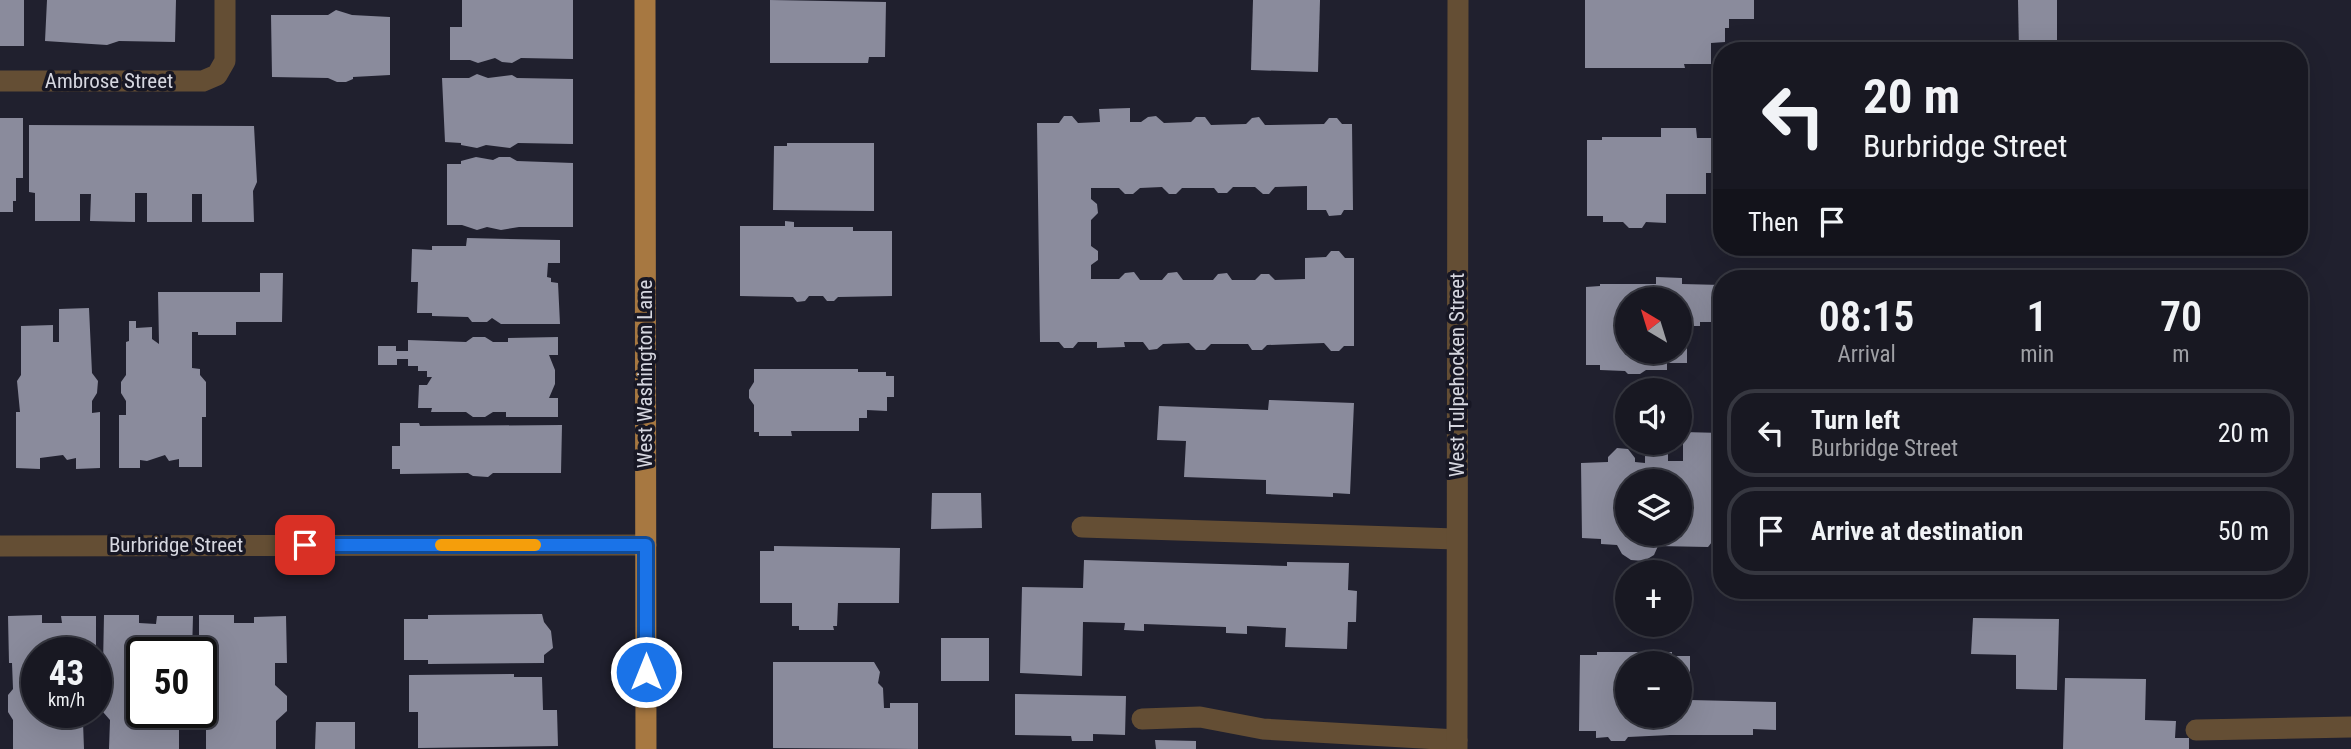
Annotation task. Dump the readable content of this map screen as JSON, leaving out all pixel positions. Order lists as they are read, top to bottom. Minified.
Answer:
{"streets":{"main road":["West Washington Lane"],"street":["Ambrose Street","West Tulpehocken Street","Burbridge Street"]},"crossings":[["West Washington Lane","Burbridge Street"]],"north":"top left","page":{"turn":["20 m","Burbridge Street"],"then":"Then","eta":["08:15","Arrival","1","min","70","m"],"map_buttons":["+","−"],"list":[{"name":"Turn left","note":"Burbridge Street","value":"20 m"},{"name":"Arrive at destination","value":"50 m"}],"speed":"43 km/h","limit":"50"}}
